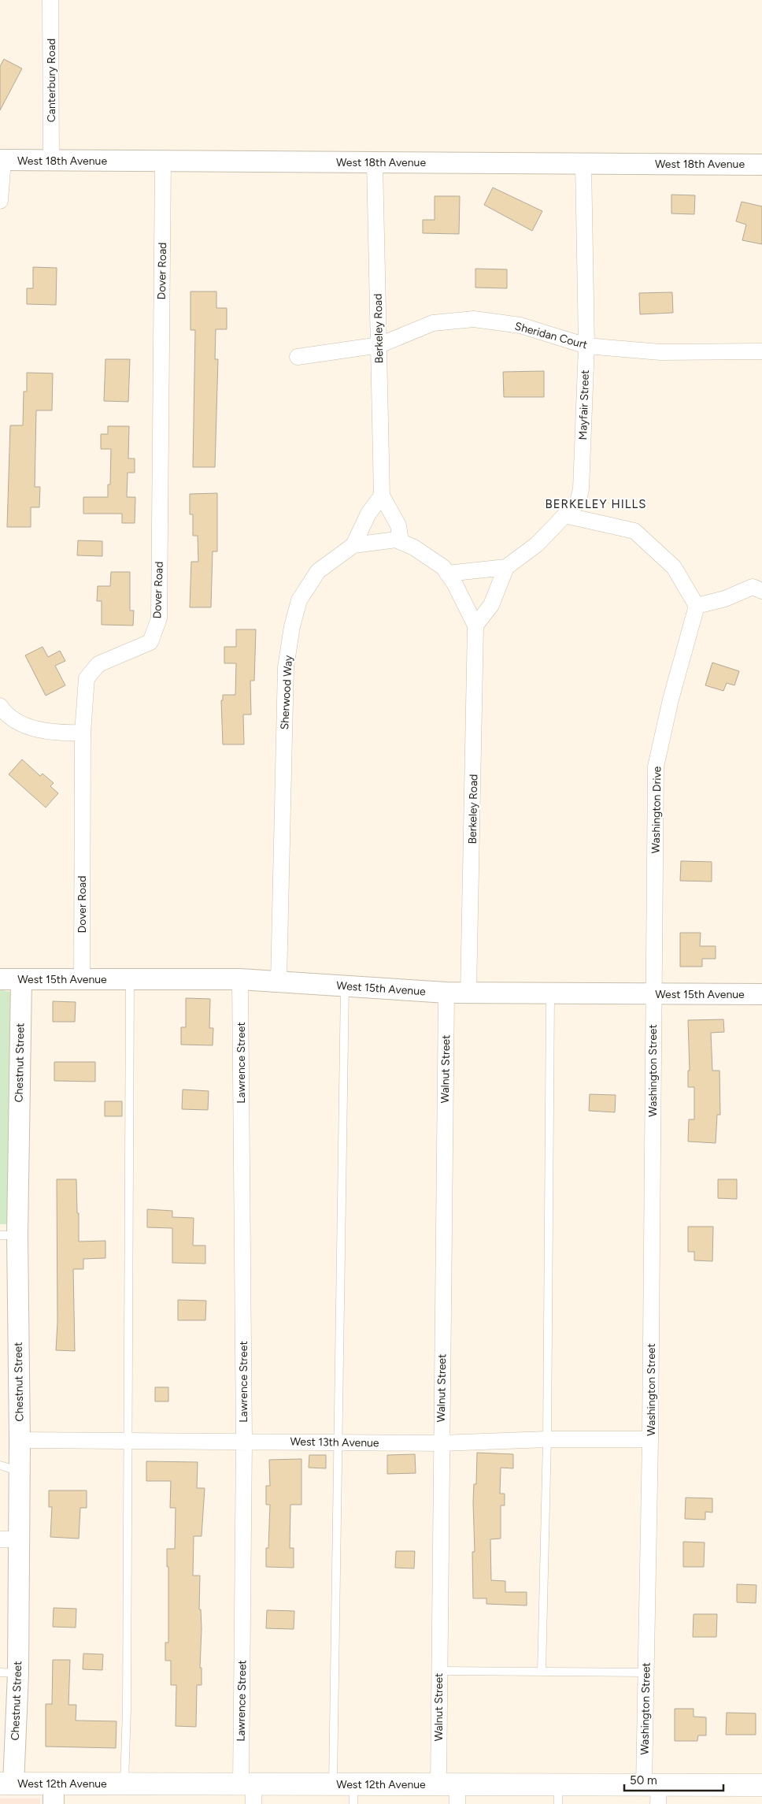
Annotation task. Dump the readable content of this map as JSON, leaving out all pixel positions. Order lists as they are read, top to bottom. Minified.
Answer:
{"streets":{"main road":["West 12th Avenue"],"street":["Canterbury Road","West 18th Avenue","Dover Road","Berkeley Road","Sheridan Court","Mayfair Street","Sherwood Way","Washington Drive","West 15th Avenue","Chestnut Street","Lawrence Street","Walnut Street","Washington Street","West 13th Avenue"]},"crossings":[["Canterbury Road","West 18th Avenue"],["West 18th Avenue","Dover Road"],["West 18th Avenue","Berkeley Road"],["West 18th Avenue","Mayfair Street"],["Dover Road","West 15th Avenue"],["Berkeley Road","Sheridan Court"],["Berkeley Road","Sherwood Way"],["Berkeley Road","West 15th Avenue"],["Sheridan Court","Mayfair Street"],["Mayfair Street","Sherwood Way"],["Sherwood Way","West 15th Avenue"],["Washington Drive","West 15th Avenue"],["Washington Drive","Washington Street"],["West 15th Avenue","Chestnut Street"],["West 15th Avenue","Lawrence Street"],["West 15th Avenue","Walnut Street"],["West 15th Avenue","Washington Street"],["Chestnut Street","West 13th Avenue"],["Chestnut Street","West 12th Avenue"],["Lawrence Street","West 13th Avenue"],["Lawrence Street","West 12th Avenue"],["Walnut Street","West 13th Avenue"],["Walnut Street","West 12th Avenue"],["Washington Street","West 13th Avenue"],["Washington Street","West 12th Avenue"]],"districts":["BERKELEY HILLS"],"scale_bar":"50 m"}
